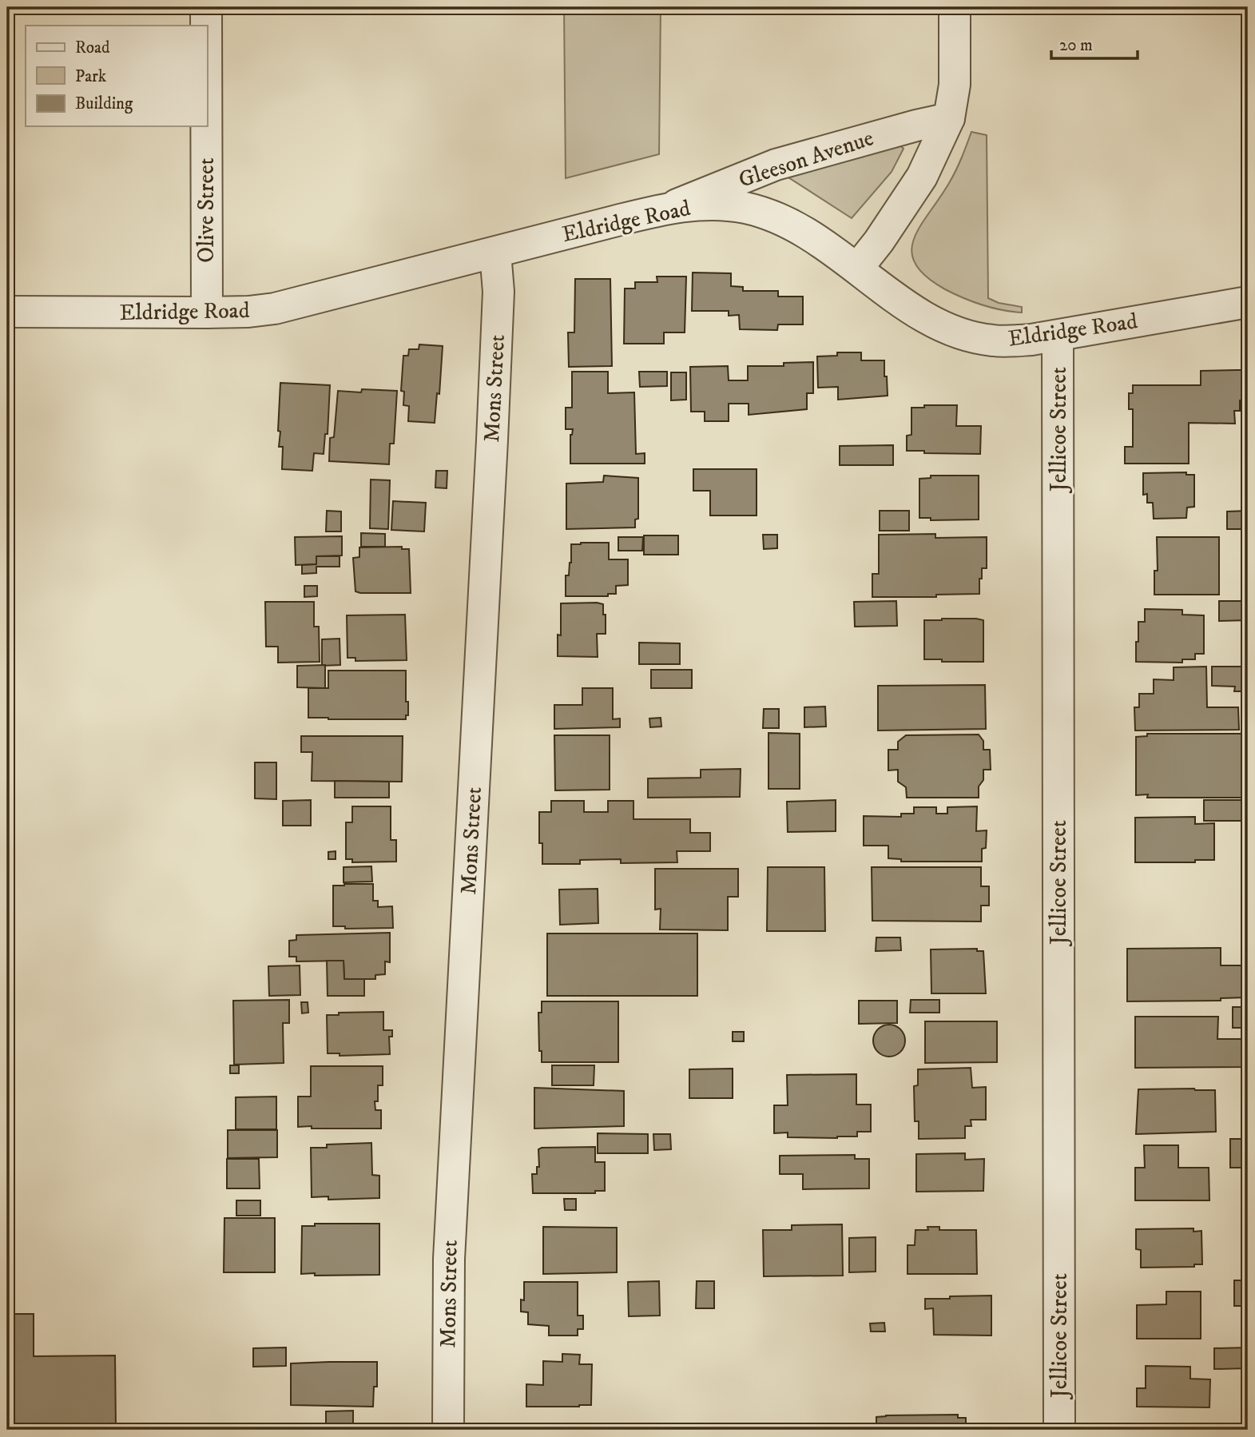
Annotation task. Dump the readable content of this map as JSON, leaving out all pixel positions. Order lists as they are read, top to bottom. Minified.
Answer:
{"streets":{"street":["Gleeson Avenue","Olive Street","Eldridge Road","Mons Street","Jellicoe Street"]},"crossings":[["Gleeson Avenue","Eldridge Road"],["Olive Street","Eldridge Road"],["Eldridge Road","Mons Street"],["Eldridge Road","Jellicoe Street"]],"legend":["Road","Park","Building"],"scale_bar":"20 m"}
